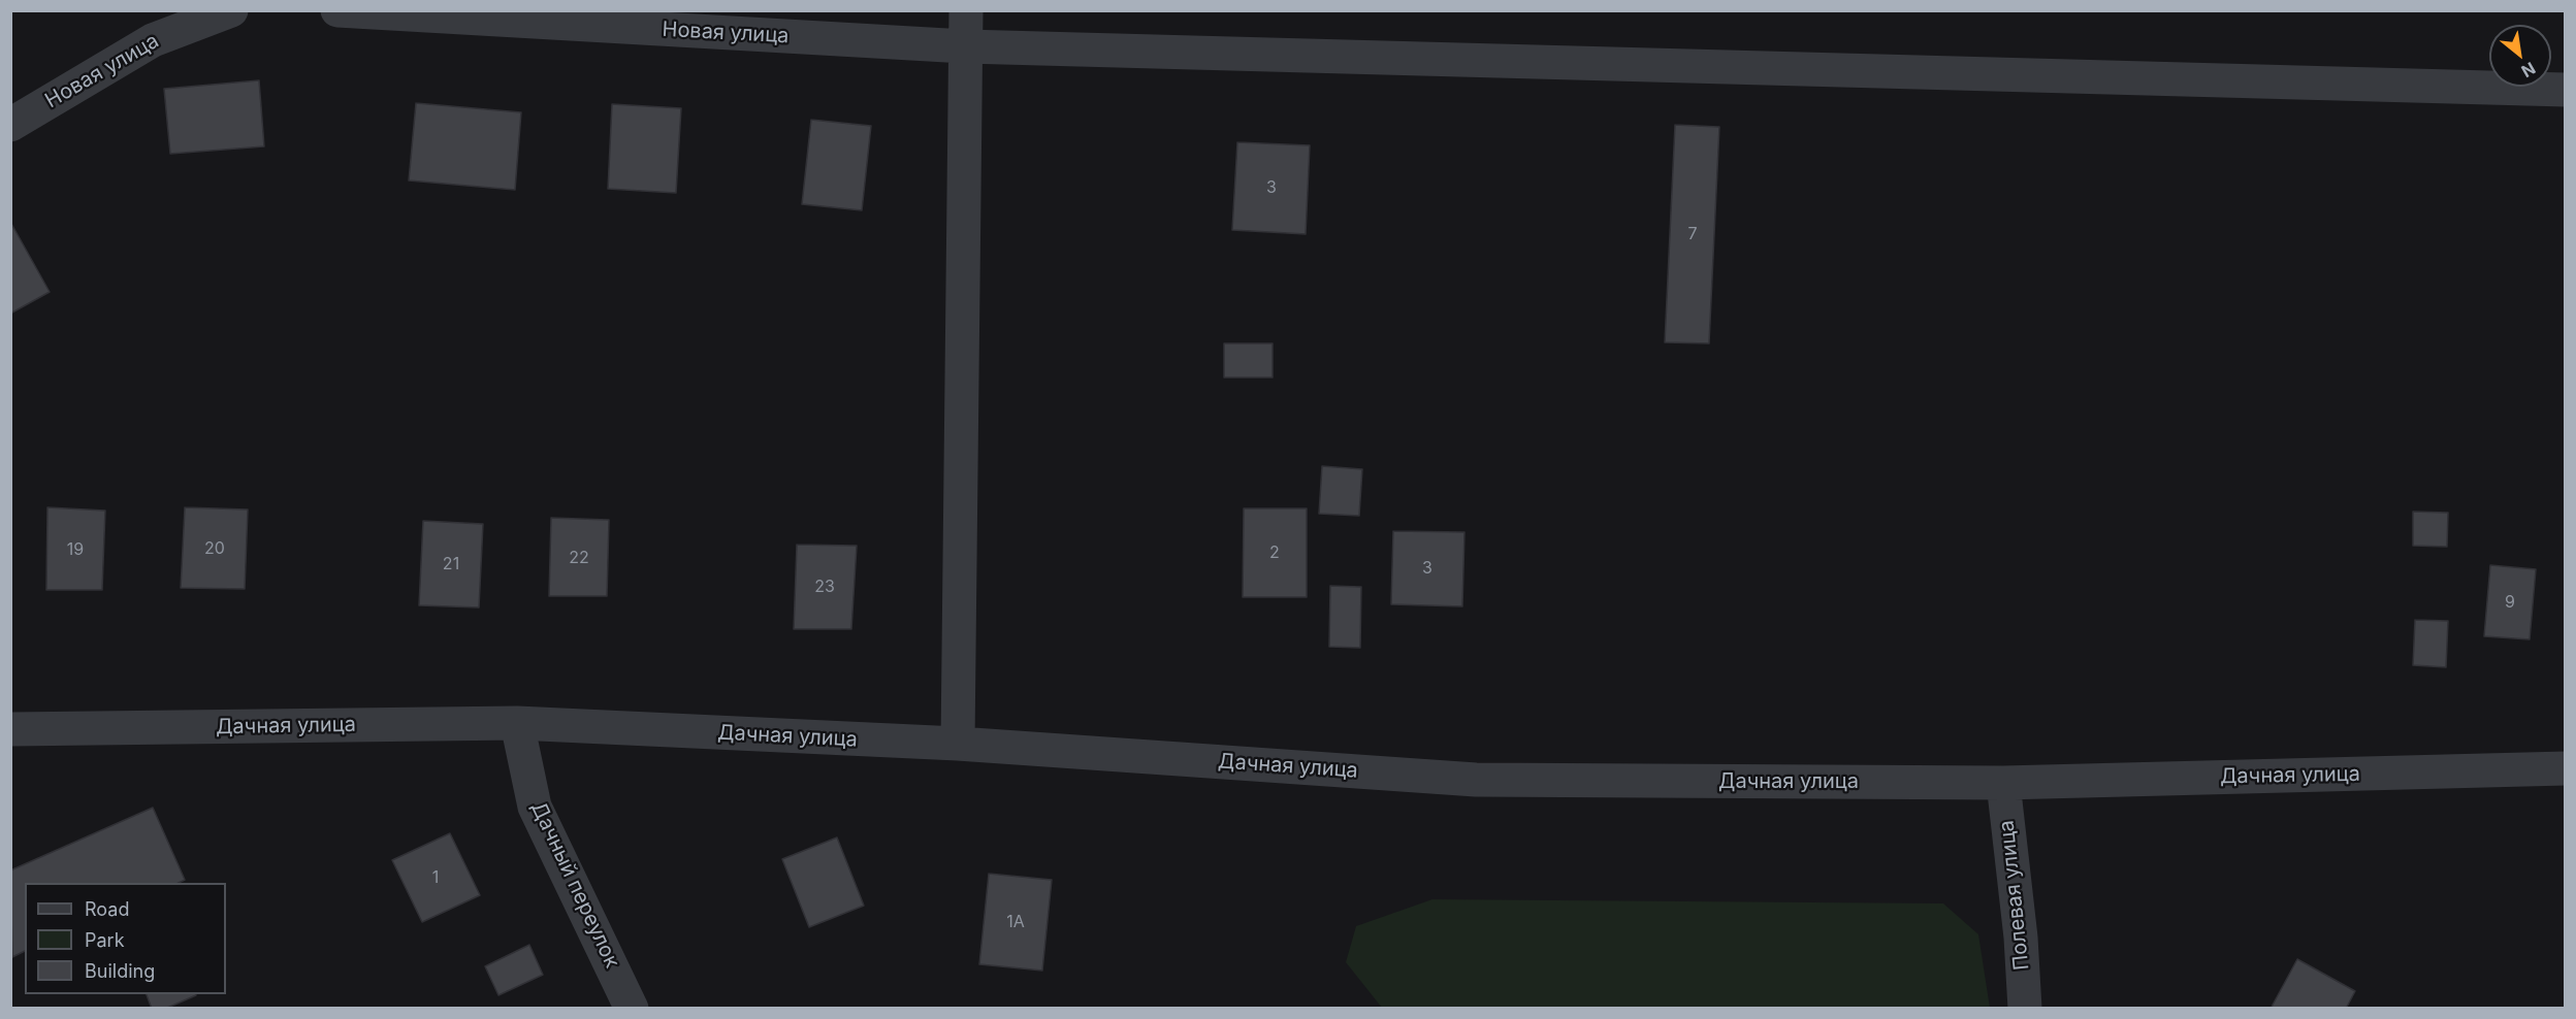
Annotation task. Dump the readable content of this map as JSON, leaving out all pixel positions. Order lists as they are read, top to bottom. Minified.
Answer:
{"streets":{"street":["Новая улица","Дачная улица","Дачный переулок","Полевая улица"]},"crossings":[["Дачная улица","Дачный переулок"],["Дачная улица","Полевая улица"]],"house_numbers":["3","7","20","19","2","22","21","3","23","9","1","1А"],"legend":["Road","Park","Building"],"north":"bottom right"}
